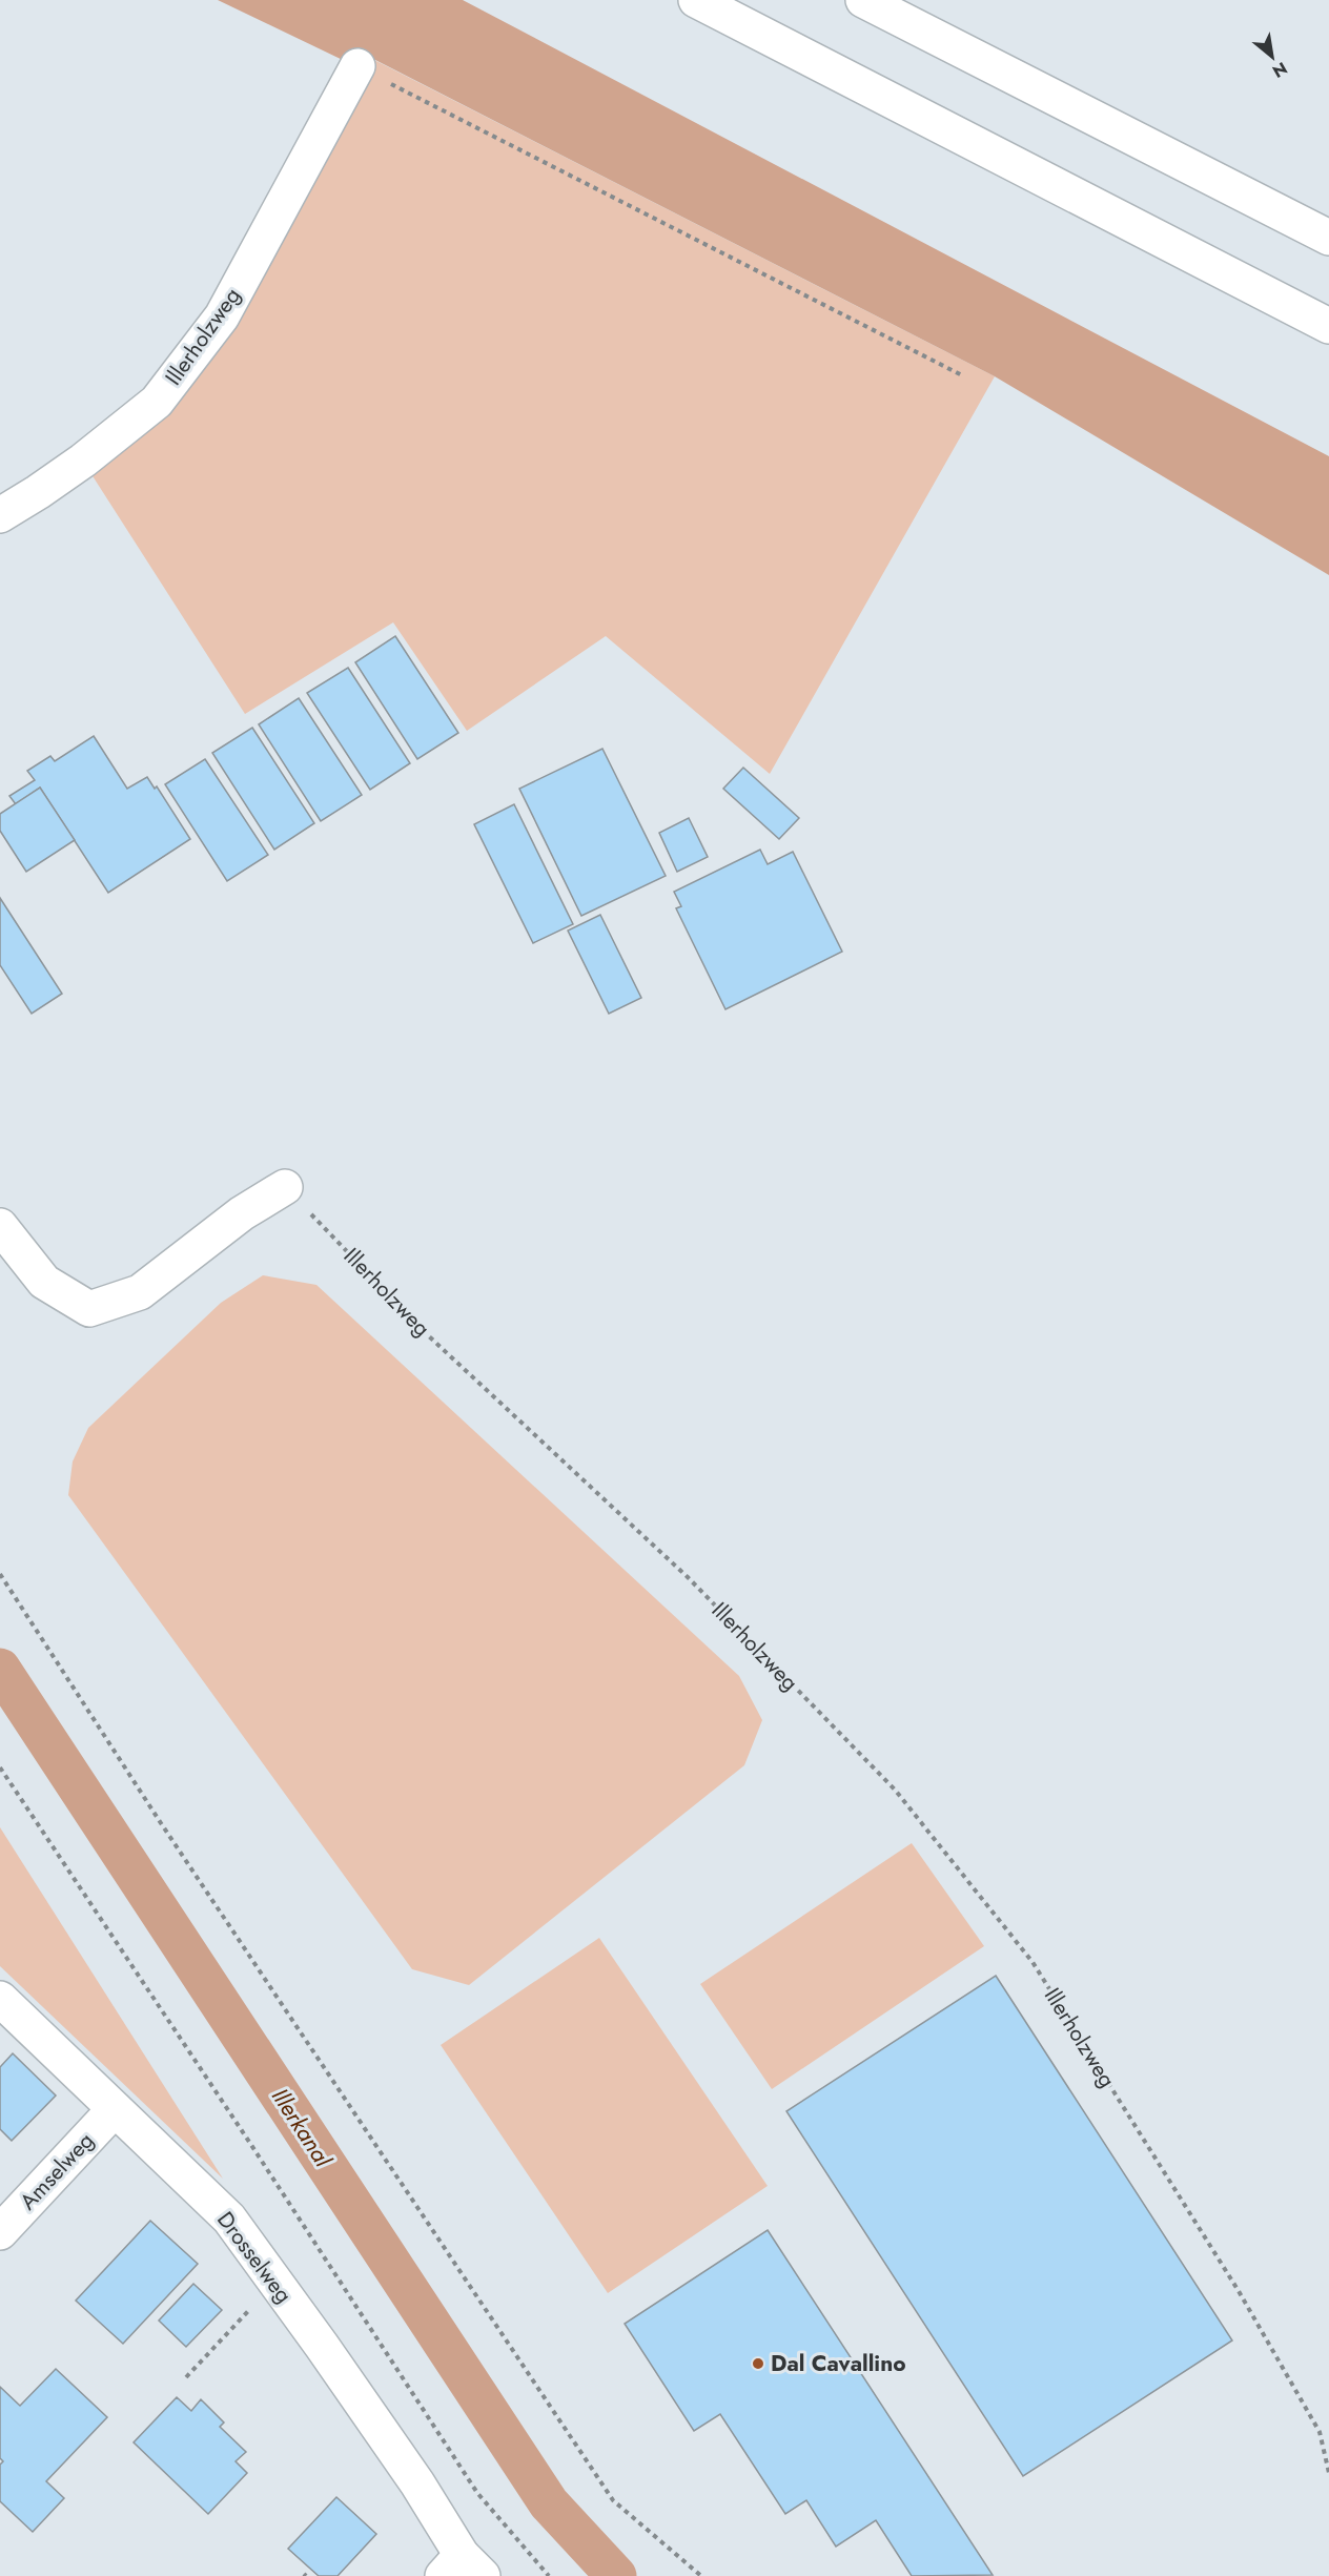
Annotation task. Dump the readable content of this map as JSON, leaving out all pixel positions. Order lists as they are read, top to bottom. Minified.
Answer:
{"streets":{"main road":["Illerholzweg","Amselweg","Drosselweg"]},"crossings":[["Amselweg","Drosselweg"]],"water":["Illerkanal"],"places":["Dal Cavallino"],"north":"bottom right"}
